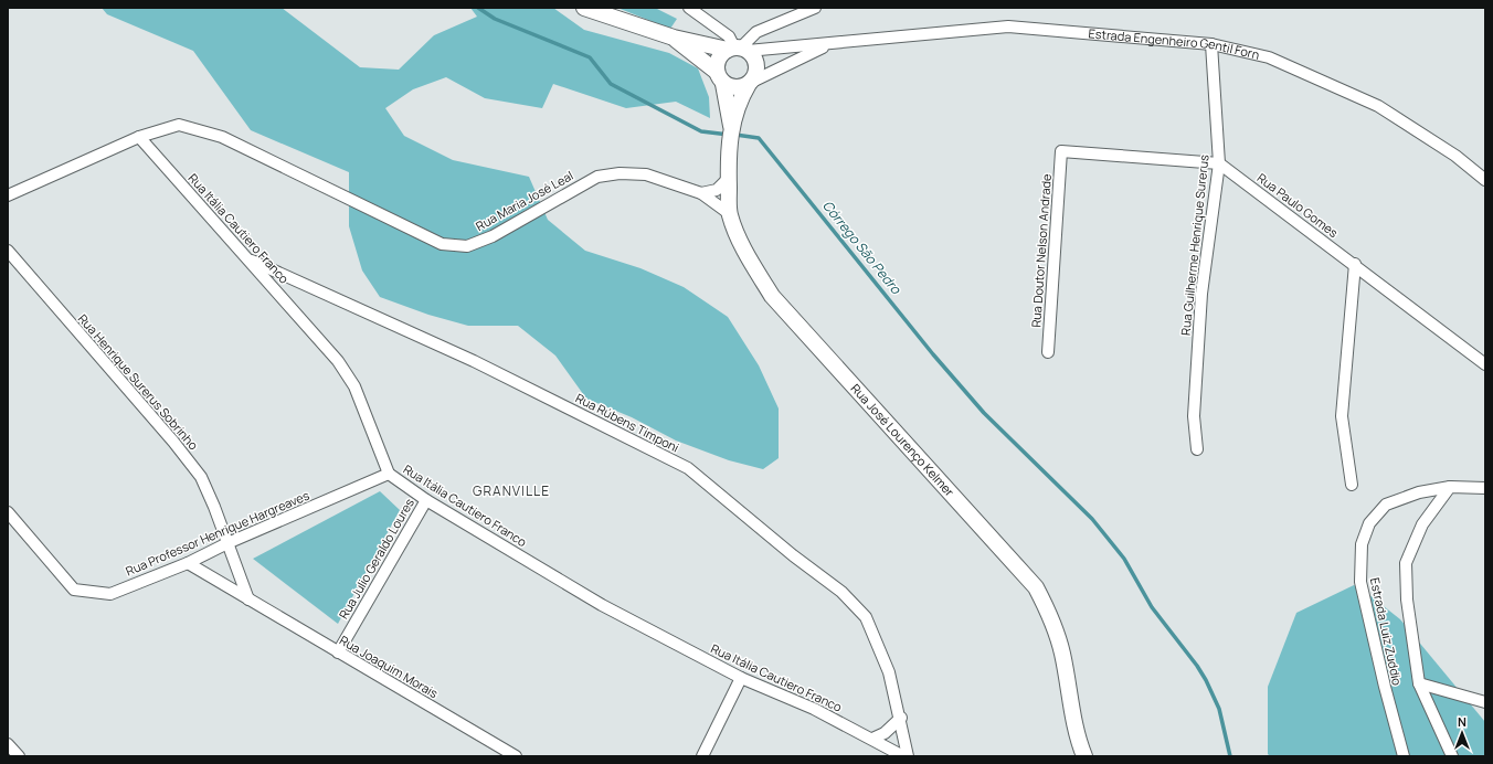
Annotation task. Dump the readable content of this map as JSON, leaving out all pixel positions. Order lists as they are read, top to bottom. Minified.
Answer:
{"streets":{"main road":["Estrada Engenheiro Gentil Forn","Rua José Lourenço Kelmer"],"street":["Rua Maria José Leal","Rua Paulo Gomes","Rua Itália Cautiero Franco","Rua Guilherme Henrique Surerus","Rua Doutor Nelson Andrade","Rua Henrique Surerus Sobrinho","Rua Rúbens Timponi","Rua Professor Henrique Hargreaves","Rua Julio Geraldo Loures","Estrada Luiz Zuddio","Rua Joaquim Morais"]},"crossings":[["Estrada Engenheiro Gentil Forn","Rua Guilherme Henrique Surerus"],["Estrada Engenheiro Gentil Forn","Rua José Lourenço Kelmer"],["Rua Maria José Leal","Rua Itália Cautiero Franco"],["Rua Maria José Leal","Rua José Lourenço Kelmer"],["Rua Paulo Gomes","Rua Guilherme Henrique Surerus"],["Rua Paulo Gomes","Rua Doutor Nelson Andrade"],["Rua Itália Cautiero Franco","Rua Rúbens Timponi"],["Rua Itália Cautiero Franco","Rua Professor Henrique Hargreaves"],["Rua Itália Cautiero Franco","Rua Julio Geraldo Loures"],["Rua Guilherme Henrique Surerus","Rua Doutor Nelson Andrade"],["Rua Henrique Surerus Sobrinho","Rua Professor Henrique Hargreaves"],["Rua Professor Henrique Hargreaves","Rua Joaquim Morais"],["Rua Julio Geraldo Loures","Rua Joaquim Morais"]],"districts":["GRANVILLE"],"water":["Córrego São Pedro"],"north":"top"}
